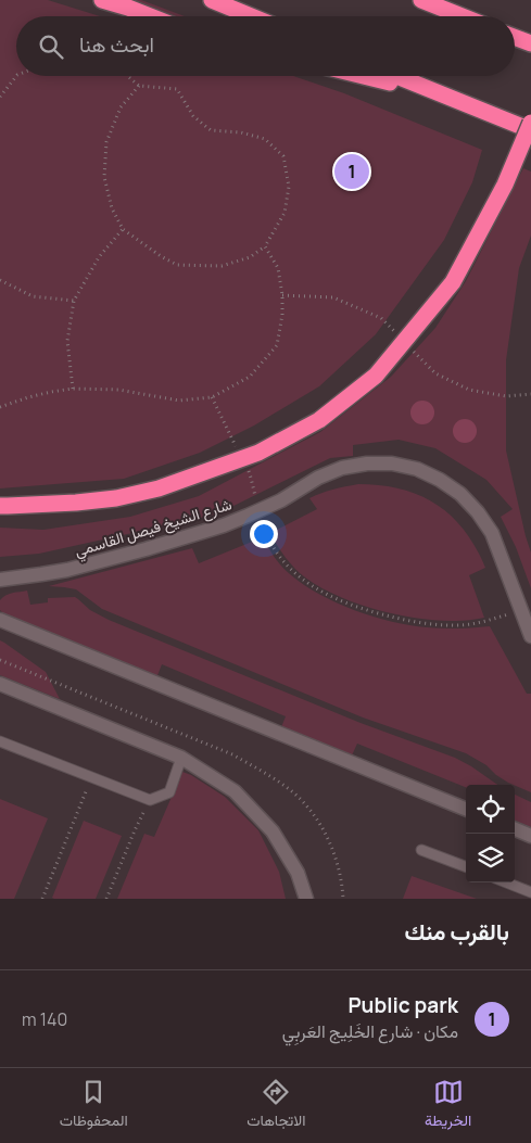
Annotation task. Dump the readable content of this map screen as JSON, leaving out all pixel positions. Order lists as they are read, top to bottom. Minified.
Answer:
{"streets":{"street":["شارع الشيخ فيصل القاسمي"]},"page":{"search":"ابحث هنا","pins":"1","heading":"بالقرب منك","list":[{"mark":"1","name":"Public park","note":"مكان · شارع الخَلِيج العَربِي","value":"140 m"}],"nav":["الخريطة","الاتجاهات","المحفوظات"]}}
